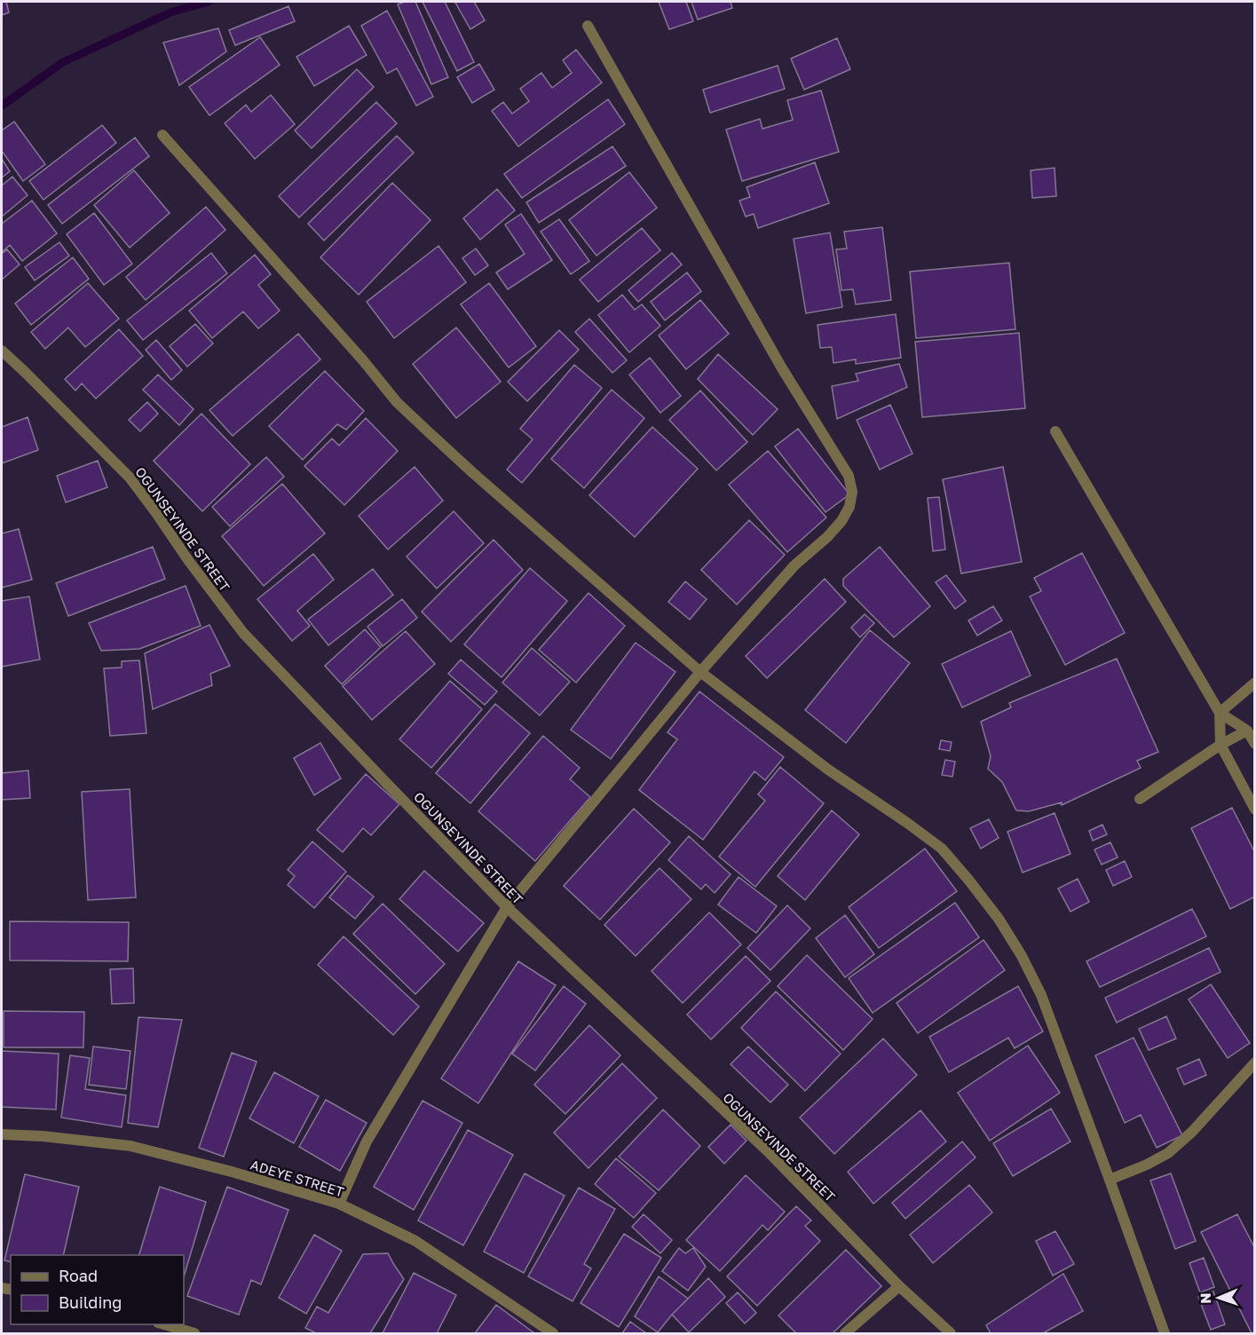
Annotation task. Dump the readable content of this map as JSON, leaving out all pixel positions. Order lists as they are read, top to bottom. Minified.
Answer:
{"streets":{"street":["OGUNSEYINDE STREET","ADEYE STREET"]},"legend":["Road","Building"],"north":"left"}
